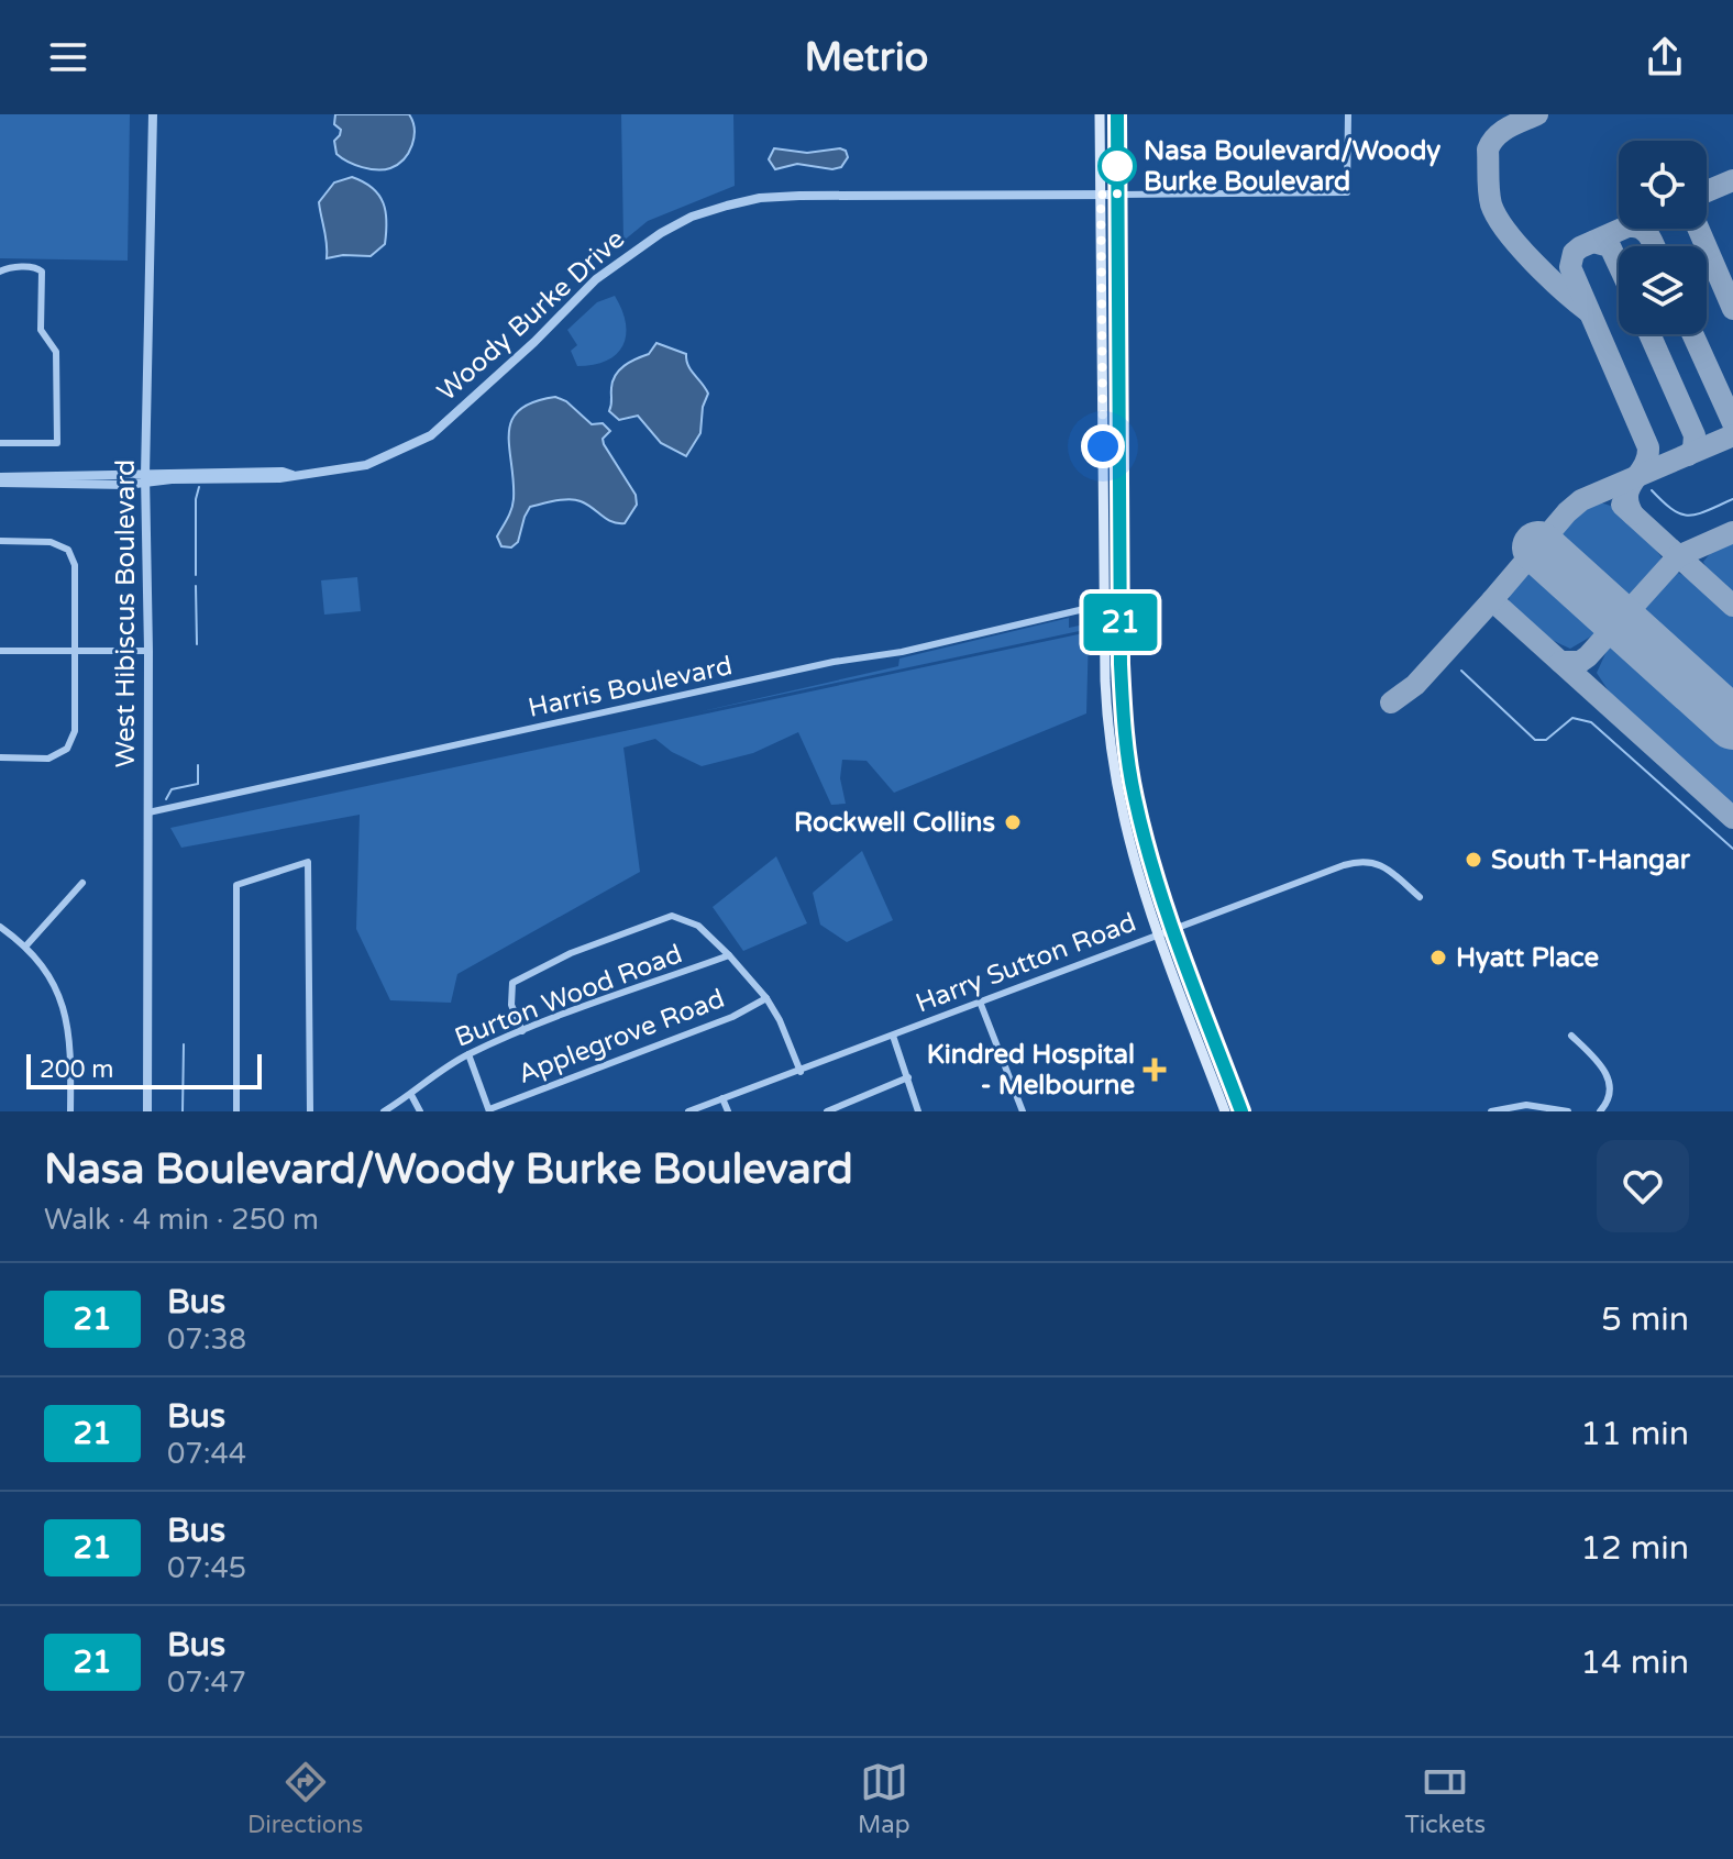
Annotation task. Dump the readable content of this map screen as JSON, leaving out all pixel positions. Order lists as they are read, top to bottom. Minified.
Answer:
{"streets":{"street":["Woody Burke Drive","West Hibiscus Boulevard","Harris Boulevard","Harry Sutton Road","Burton Wood Road","Applegrove Road"]},"crossings":[["Woody Burke Drive","West Hibiscus Boulevard"],["West Hibiscus Boulevard","Harris Boulevard"]],"places":{"other":["Nasa Boulevard/Woody Burke Boulevard","Rockwell Collins","South T-Hangar","Hyatt Place"],"health":["Kindred Hospital - Melbourne"]},"lines":["bus line 21"],"scale_bar":"200 m","page":{"header":"Metrio","on_map":"21","scale":"200 m","heading":["Nasa Boulevard/Woody Burke Boulevard","Walk · 4 min · 250 m"],"list":[{"mark":"21","name":"Bus","note":"07:38","value":"5 min"},{"mark":"21","name":"Bus","note":"07:44","value":"11 min"},{"mark":"21","name":"Bus","note":"07:45","value":"12 min"},{"mark":"21","name":"Bus","note":"07:47","value":"14 min"}],"tabs":["Directions","Map","Tickets"]}}
